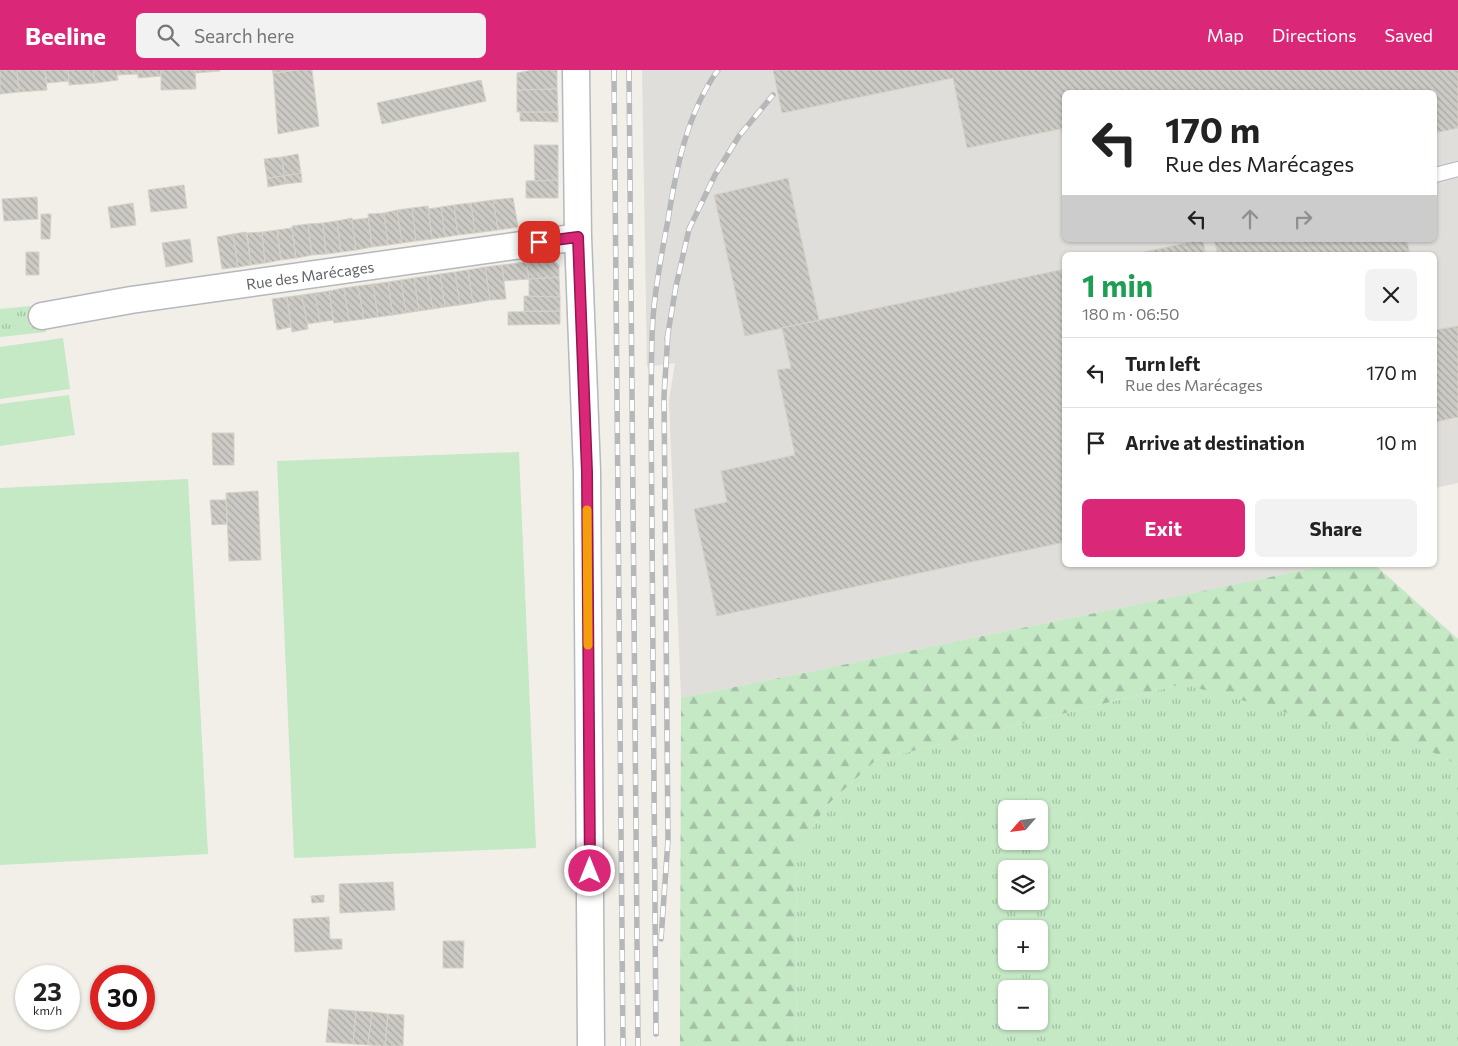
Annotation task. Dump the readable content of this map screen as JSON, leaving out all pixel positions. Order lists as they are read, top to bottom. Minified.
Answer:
{"streets":{"street":["Rue des Marécages"]},"north":"bottom left","page":{"header":"Beeline","search":"Search here","nav":["Map","Directions","Saved"],"turn":["170 m","Rue des Marécages"],"heading":["1 min","180 m · 06:50"],"list":[{"name":"Turn left","note":"Rue des Marécages","value":"170 m"},{"name":"Arrive at destination","value":"10 m"}],"buttons":["Exit","Share"],"map_buttons":["+","−"],"speed":"23 km/h","limit":"30"}}
